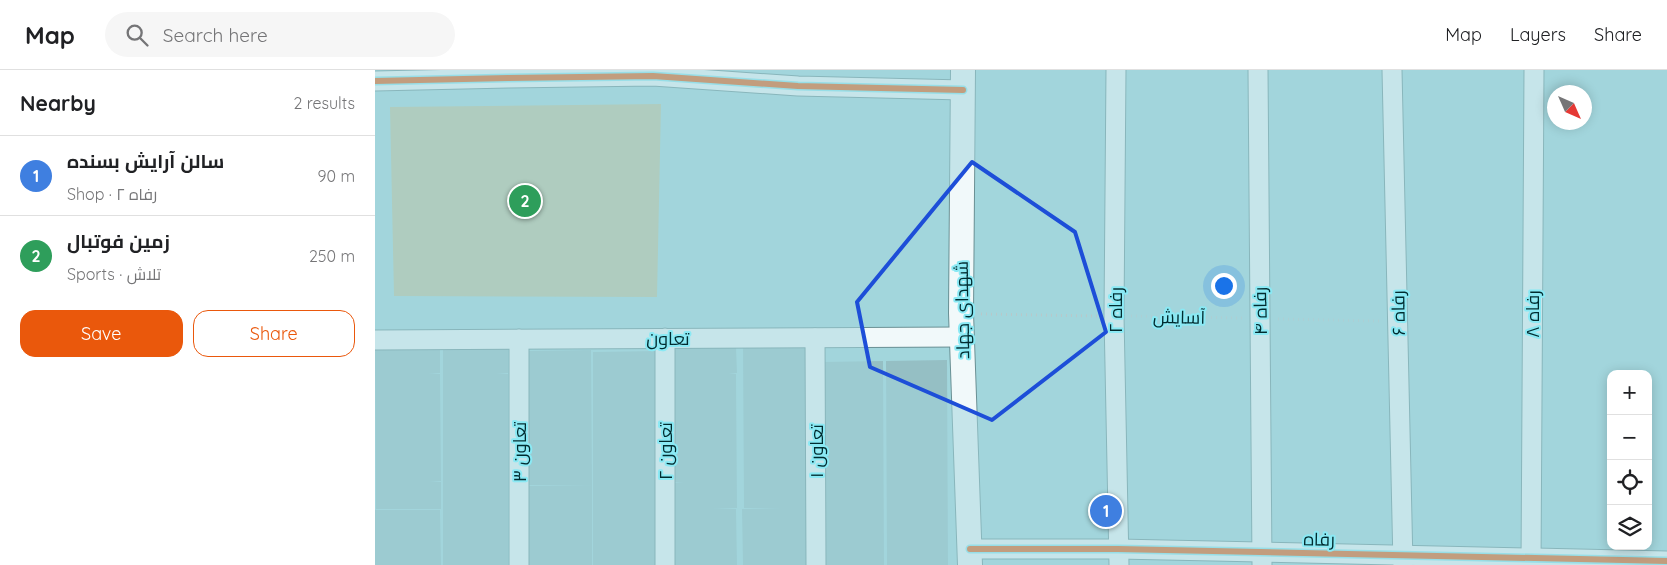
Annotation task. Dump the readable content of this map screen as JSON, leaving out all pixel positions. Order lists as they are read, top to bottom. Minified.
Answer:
{"streets":{"street":["شهدای جهاد","رفاه ۲","رفاه ۴","رفاه ۶","رفاه ۸","تعاون","تعاون ۲","تعاون ۱","تعاون ۳","رفاه"],"path":["آسایش"]},"crossings":[["شهدای جهاد","آسایش"],["شهدای جهاد","تعاون"],["شهدای جهاد","رفاه"],["رفاه ۲","آسایش"],["رفاه ۲","رفاه"],["رفاه ۴","آسایش"],["رفاه ۴","رفاه"],["رفاه ۶","آسایش"],["رفاه ۶","رفاه"],["رفاه ۸","رفاه"],["تعاون","تعاون ۲"],["تعاون","تعاون ۱"],["تعاون","تعاون ۳"]],"north":"bottom right","page":{"header":"Map","search":"Search here","nav":["Map","Layers","Share"],"heading":["Nearby","2 results"],"list":[{"mark":"1","name":"سالن آرایش بسنده","note":"Shop · رفاه ۲","value":"90 m"},{"mark":"2","name":"زمین فوتبال","note":"Sports · تلاش","value":"250 m"}],"pins":["2","1"],"buttons":["Save","Share"],"map_buttons":["+","−"]}}
